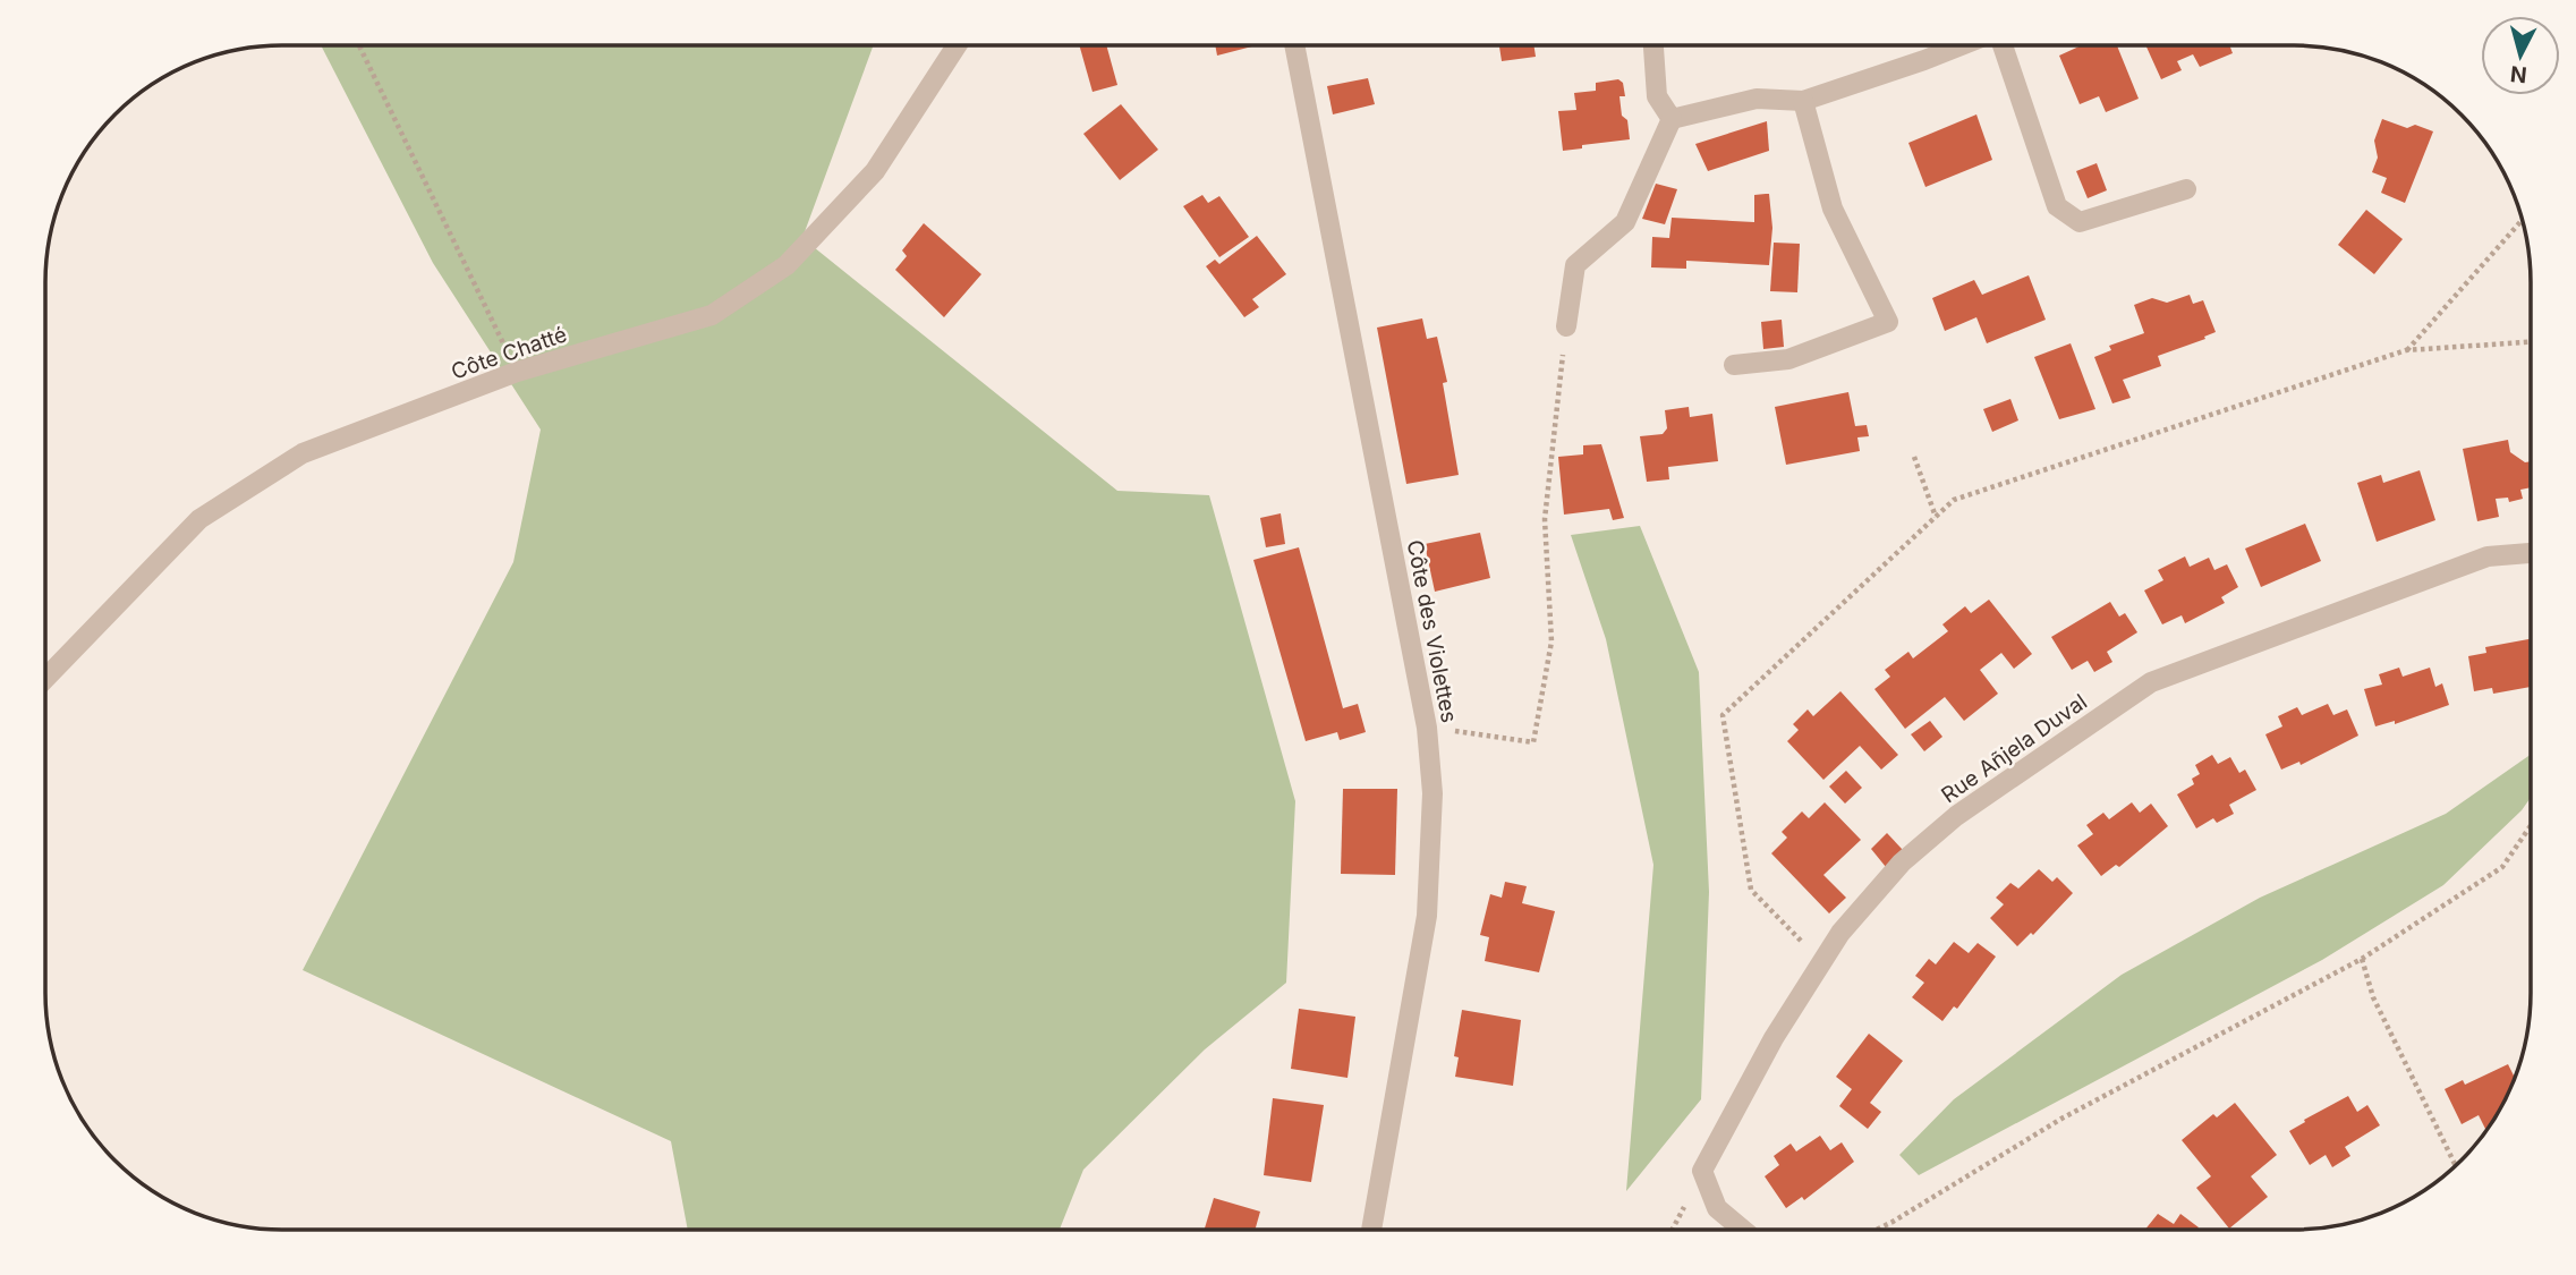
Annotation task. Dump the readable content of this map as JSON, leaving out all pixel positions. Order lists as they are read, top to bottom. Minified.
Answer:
{"streets":{"street":["Côte Chatté","Côte des Violettes","Rue Añjela Duval"]},"north":"bottom"}
